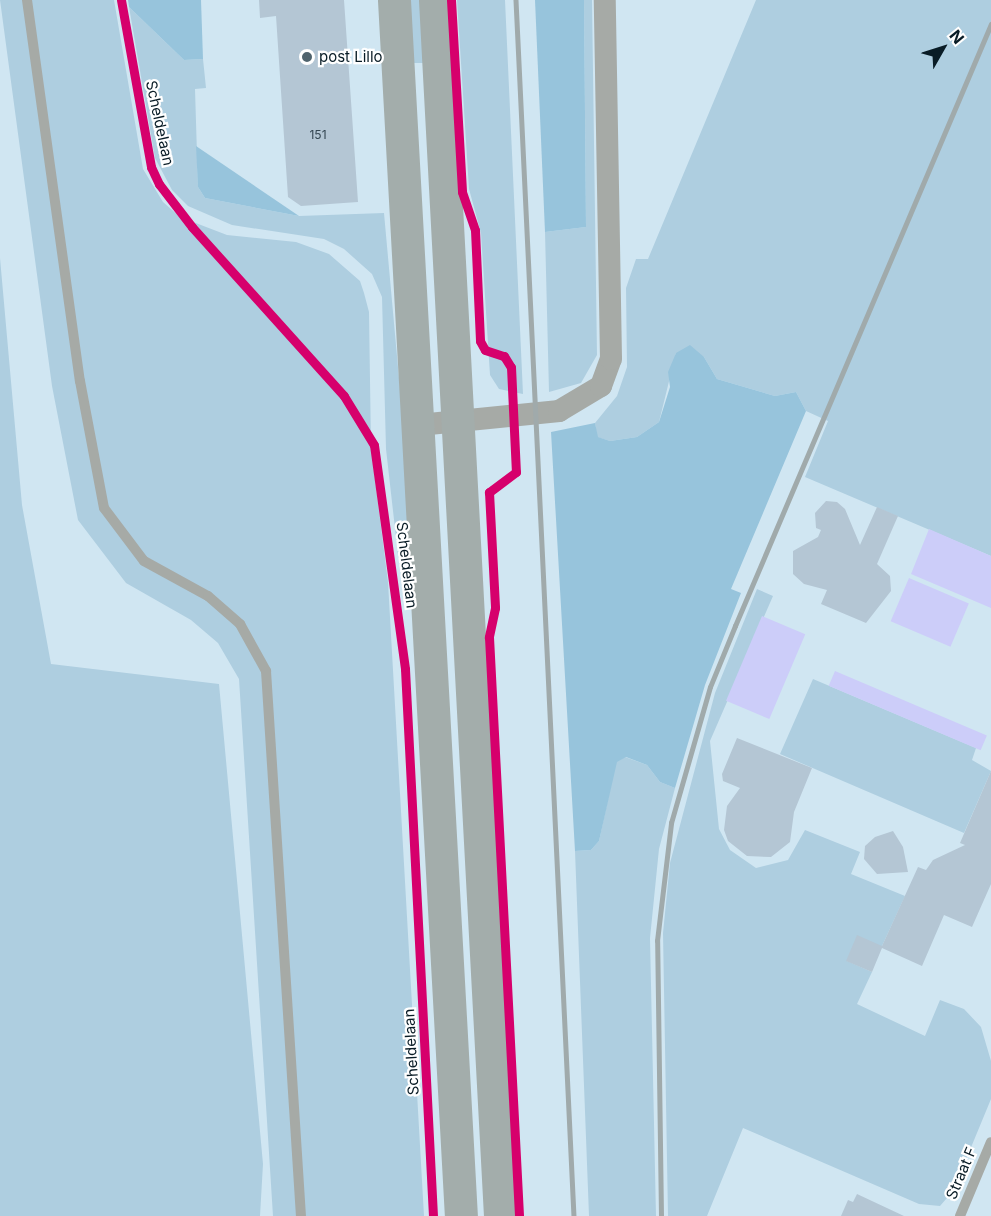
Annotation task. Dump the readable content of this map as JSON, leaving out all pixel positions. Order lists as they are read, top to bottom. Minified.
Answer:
{"streets":{"main road":["Scheldelaan"],"lane":["Straat F"]},"places":["post Lillo"],"house_numbers":["151"],"north":"top right"}
